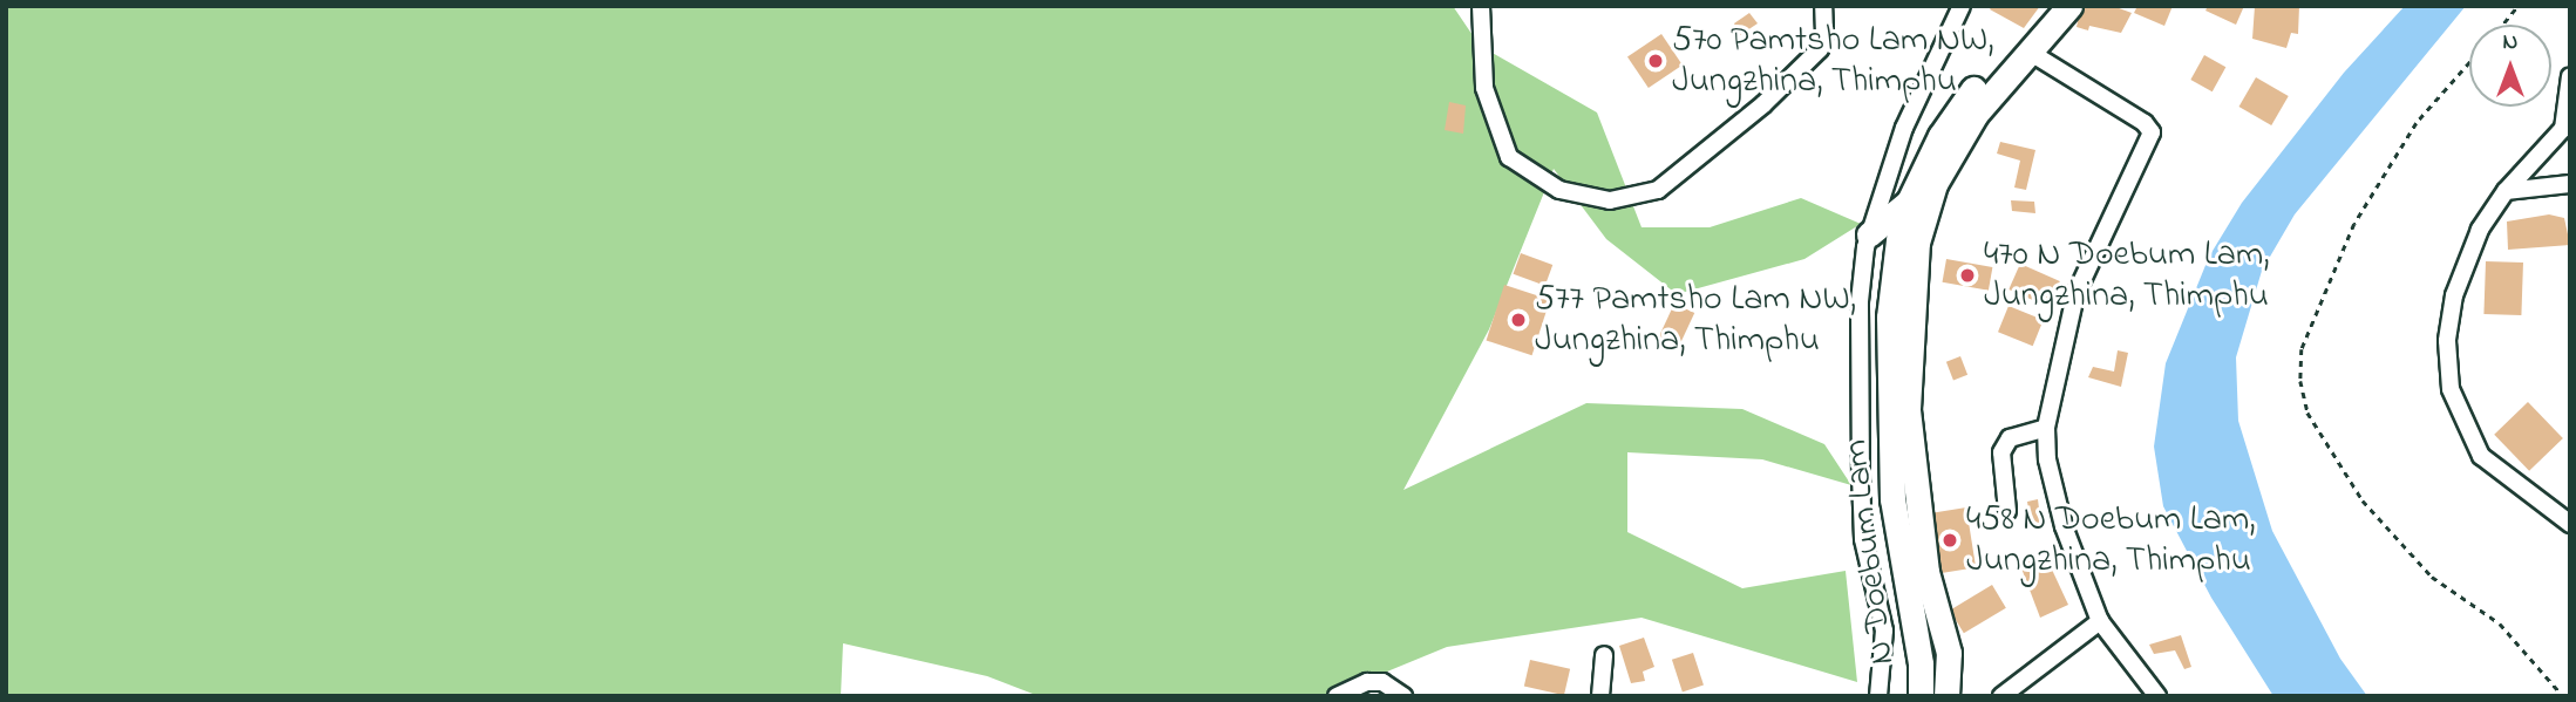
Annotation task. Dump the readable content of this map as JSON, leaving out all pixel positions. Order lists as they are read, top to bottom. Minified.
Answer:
{"streets":{"main road":["N Doebum Lam"]},"places":["570 Pamtsho Lam NW, Jungzhina, Thimphu","470 N Doebum Lam, Jungzhina, Thimphu","577 Pamtsho Lam NW, Jungzhina, Thimphu","458 N Doebum Lam, Jungzhina, Thimphu"],"north":"top"}
